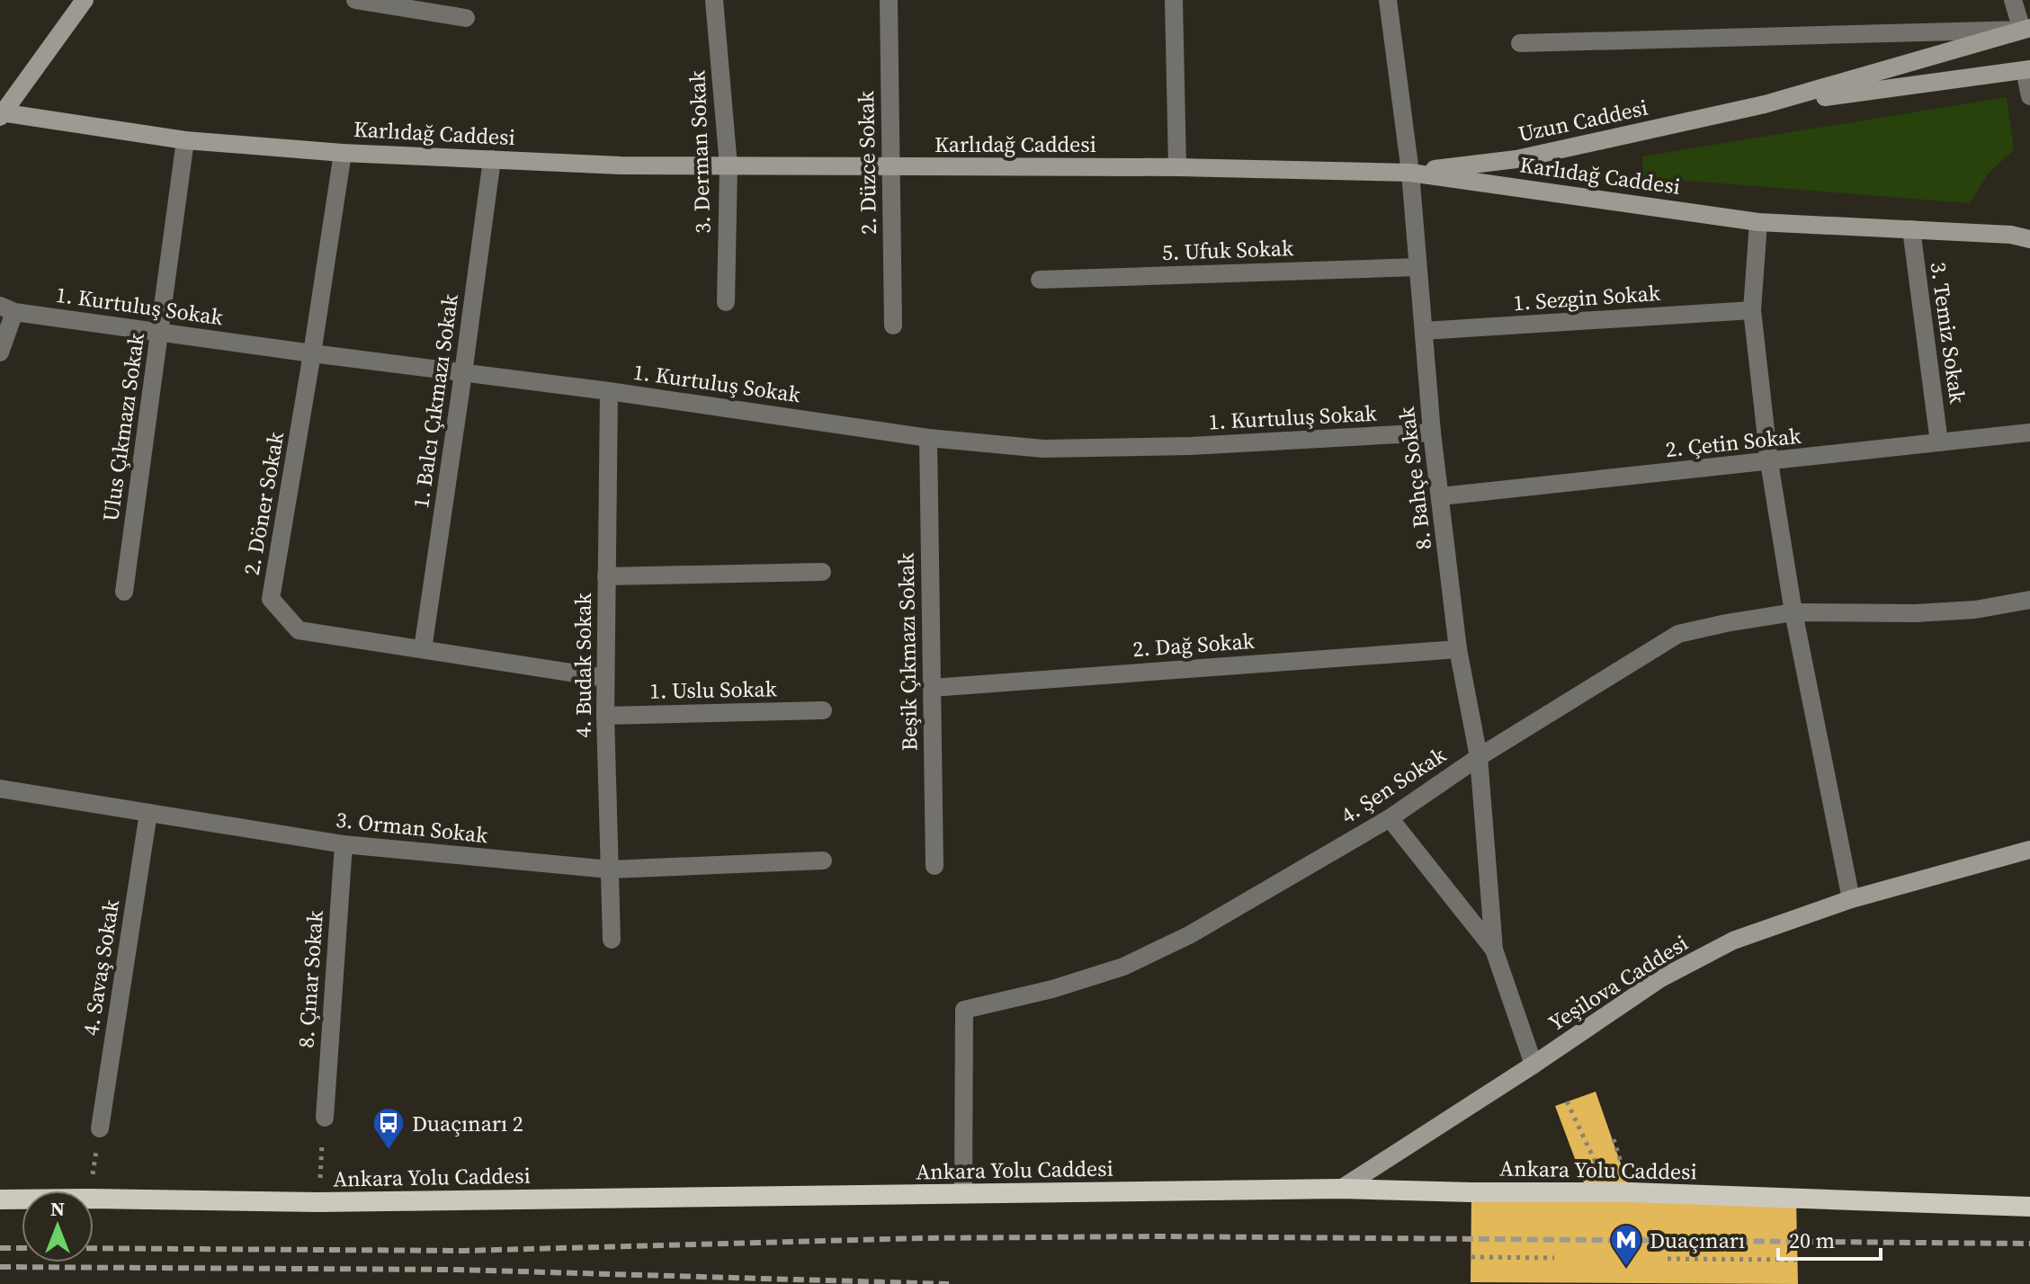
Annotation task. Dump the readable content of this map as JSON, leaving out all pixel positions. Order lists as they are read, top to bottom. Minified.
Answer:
{"streets":{"highway":["Ankara Yolu Caddesi"],"main road":["Uzun Caddesi","Karlıdağ Caddesi","Yeşilova Caddesi"],"street":["3. Derman Sokak","2. Düzce Sokak","5. Ufuk Sokak","1. Sezgin Sokak","1. Kurtuluş Sokak","3. Temiz Sokak","1. Balcı Çıkmazı Sokak","Ulus Çıkmazı Sokak","2. Çetin Sokak","8. Bahçe Sokak","2. Döner Sokak","2. Dağ Sokak","Beşik Çıkmazı Sokak","4. Budak Sokak","1. Uslu Sokak","4. Şen Sokak","3. Orman Sokak","4. Savaş Sokak","8. Çınar Sokak"]},"crossings":[["Uzun Caddesi","Karlıdağ Caddesi"],["Uzun Caddesi","8. Bahçe Sokak"],["Karlıdağ Caddesi","3. Derman Sokak"],["Karlıdağ Caddesi","2. Düzce Sokak"],["Karlıdağ Caddesi","3. Temiz Sokak"],["Karlıdağ Caddesi","1. Balcı Çıkmazı Sokak"],["Karlıdağ Caddesi","Ulus Çıkmazı Sokak"],["Karlıdağ Caddesi","8. Bahçe Sokak"],["Karlıdağ Caddesi","2. Döner Sokak"],["5. Ufuk Sokak","8. Bahçe Sokak"],["1. Sezgin Sokak","8. Bahçe Sokak"],["1. Kurtuluş Sokak","1. Balcı Çıkmazı Sokak"],["1. Kurtuluş Sokak","Ulus Çıkmazı Sokak"],["1. Kurtuluş Sokak","8. Bahçe Sokak"],["1. Kurtuluş Sokak","2. Döner Sokak"],["1. Kurtuluş Sokak","Beşik Çıkmazı Sokak"],["1. Kurtuluş Sokak","4. Budak Sokak"],["3. Temiz Sokak","2. Çetin Sokak"],["1. Balcı Çıkmazı Sokak","2. Döner Sokak"],["2. Çetin Sokak","8. Bahçe Sokak"],["8. Bahçe Sokak","2. Dağ Sokak"],["8. Bahçe Sokak","4. Şen Sokak"],["8. Bahçe Sokak","Yeşilova Caddesi"],["2. Döner Sokak","4. Budak Sokak"],["2. Dağ Sokak","Beşik Çıkmazı Sokak"],["4. Budak Sokak","1. Uslu Sokak"],["4. Budak Sokak","3. Orman Sokak"],["4. Şen Sokak","Ankara Yolu Caddesi"],["3. Orman Sokak","4. Savaş Sokak"],["3. Orman Sokak","8. Çınar Sokak"],["Yeşilova Caddesi","Ankara Yolu Caddesi"]],"places":{"bus stop":["Duaçınarı 2"],"metro station":["Duaçınarı"]},"scale_bar":"20 m","north":"top"}
